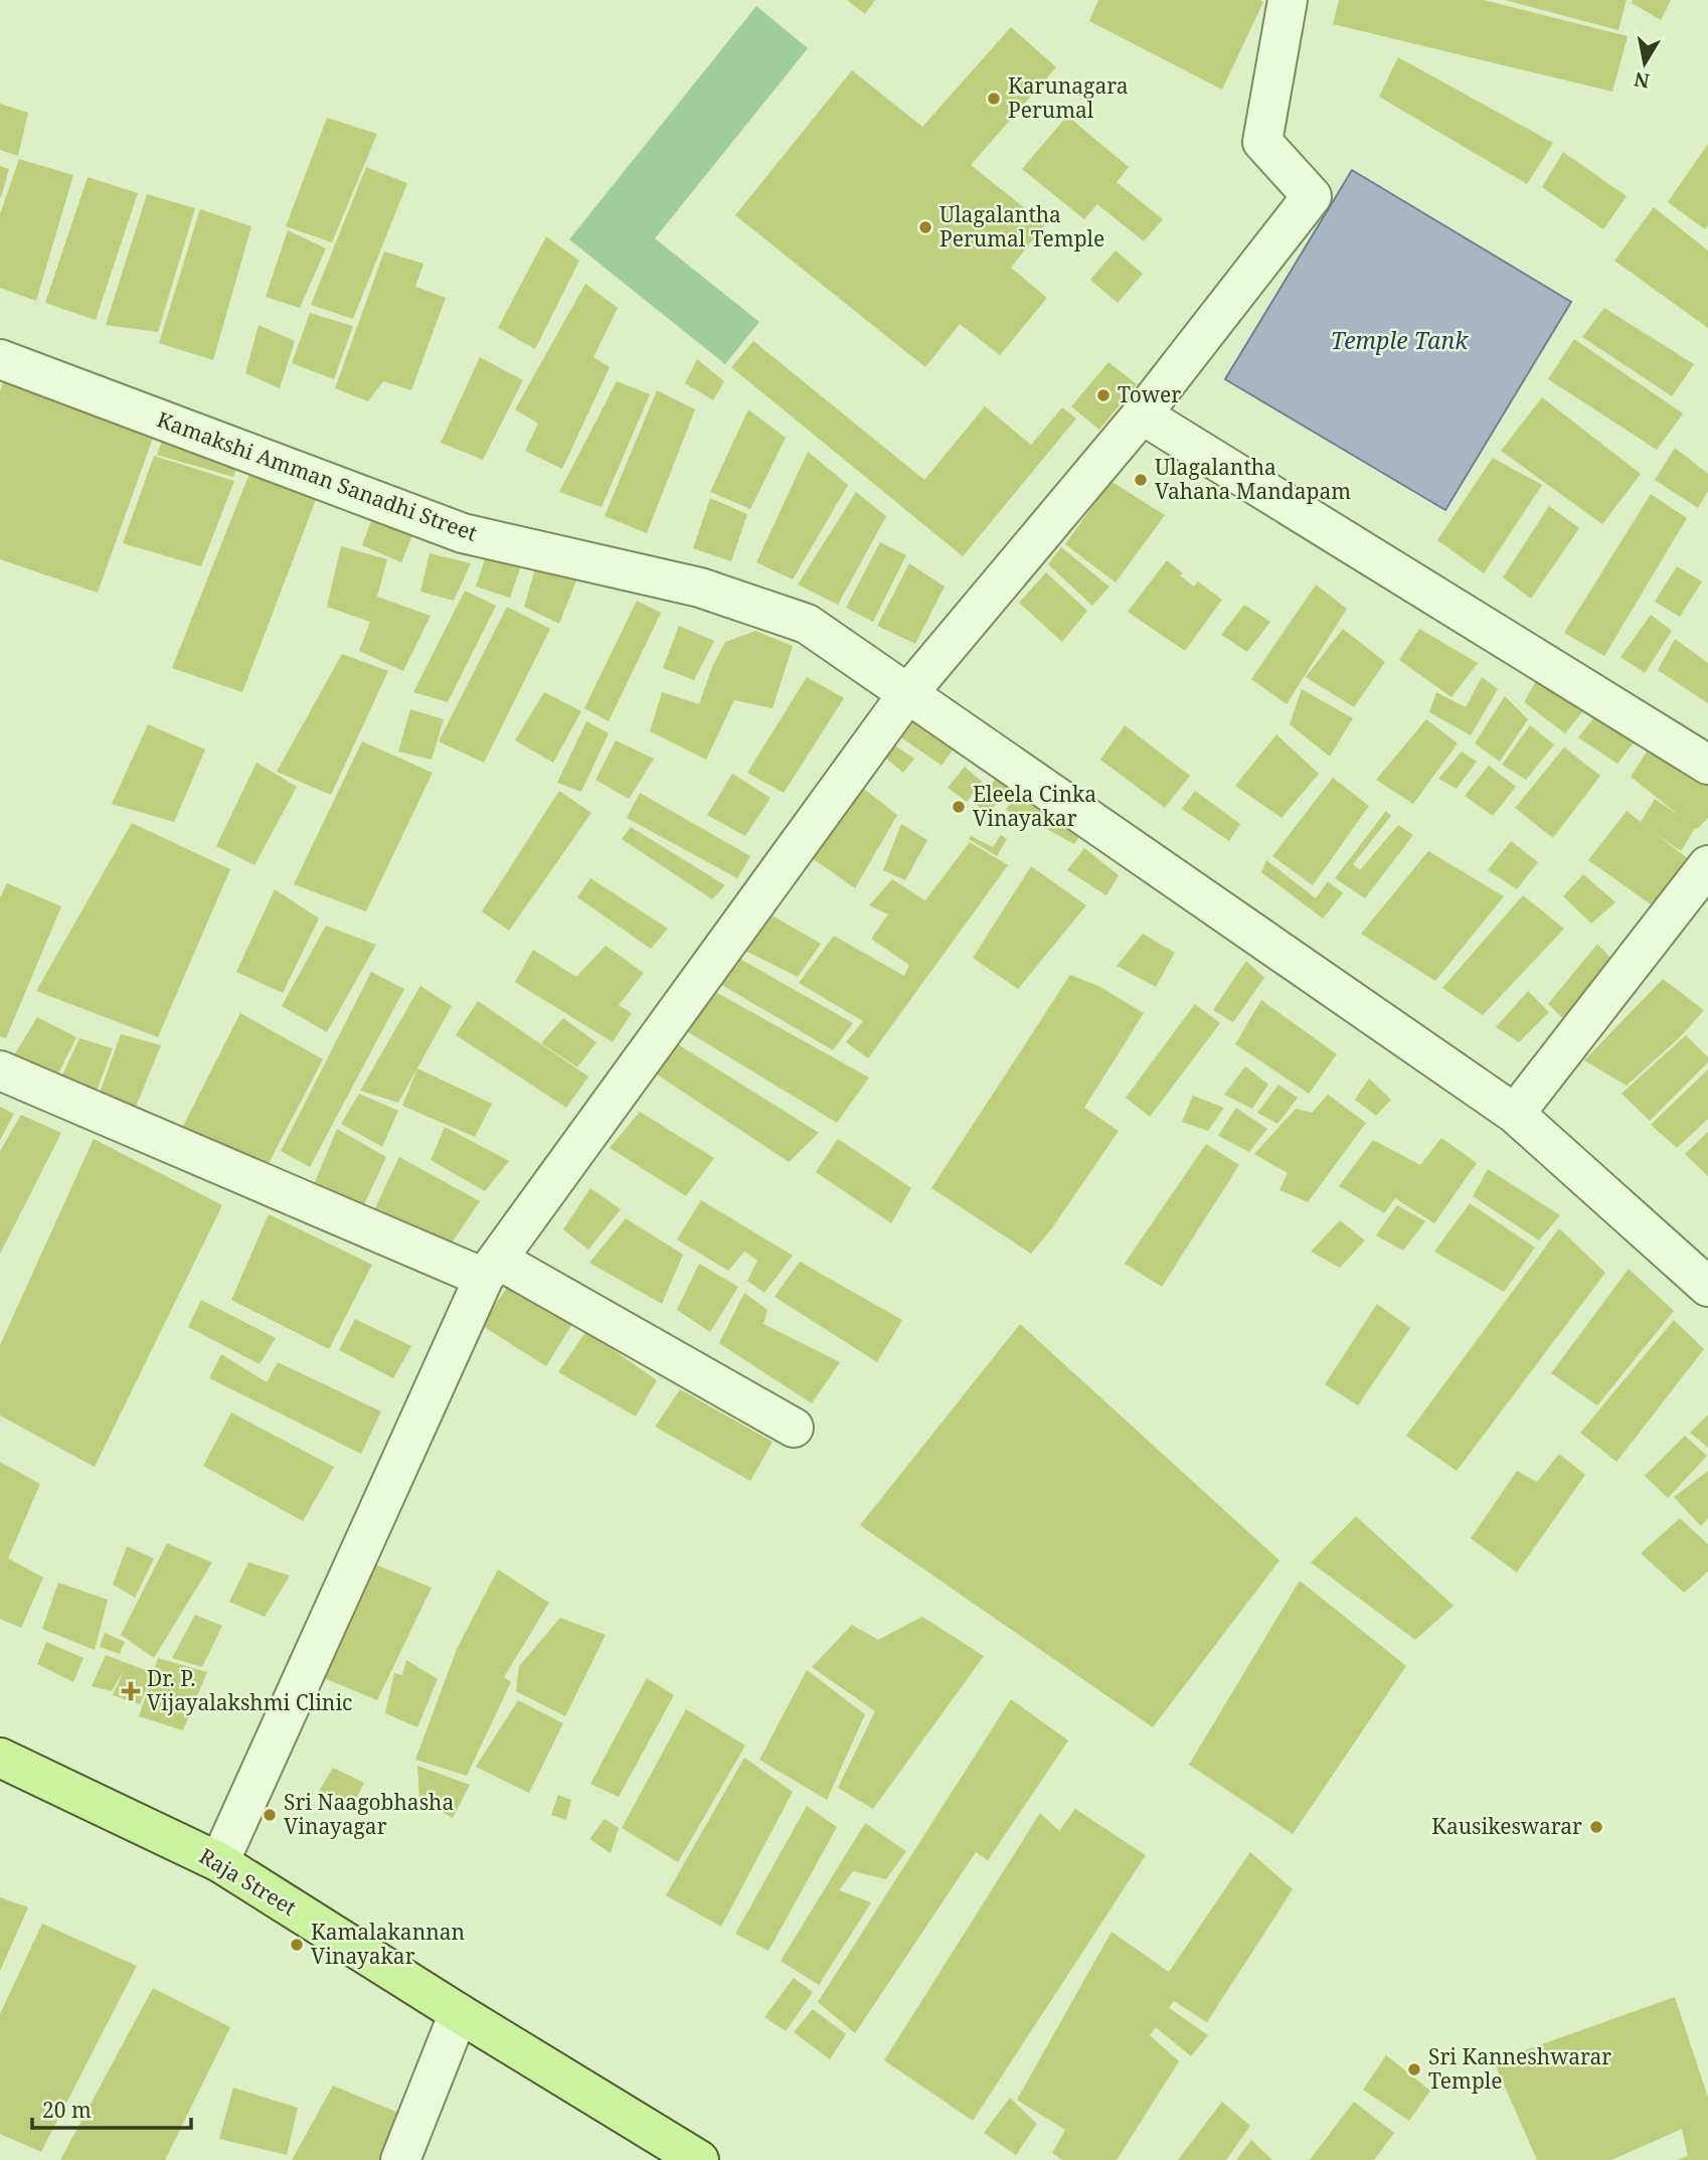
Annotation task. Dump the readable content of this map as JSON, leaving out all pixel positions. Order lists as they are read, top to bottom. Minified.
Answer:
{"streets":{"main road":["Raja Street"],"street":["Kamakshi Amman Sanadhi Street"]},"water":["Temple Tank"],"places":{"other":["Karunagara Perumal","Ulagalantha Perumal Temple","Tower","Ulagalantha Vahana Mandapam","Eleela Cinka Vinayakar","Sri Naagobhasha Vinayagar","Kausikeswarar","Kamalakannan Vinayakar","Sri Kanneshwarar Temple"],"health":["Dr. P. Vijayalakshmi Clinic"]},"scale_bar":"20 m","north":"bottom"}
